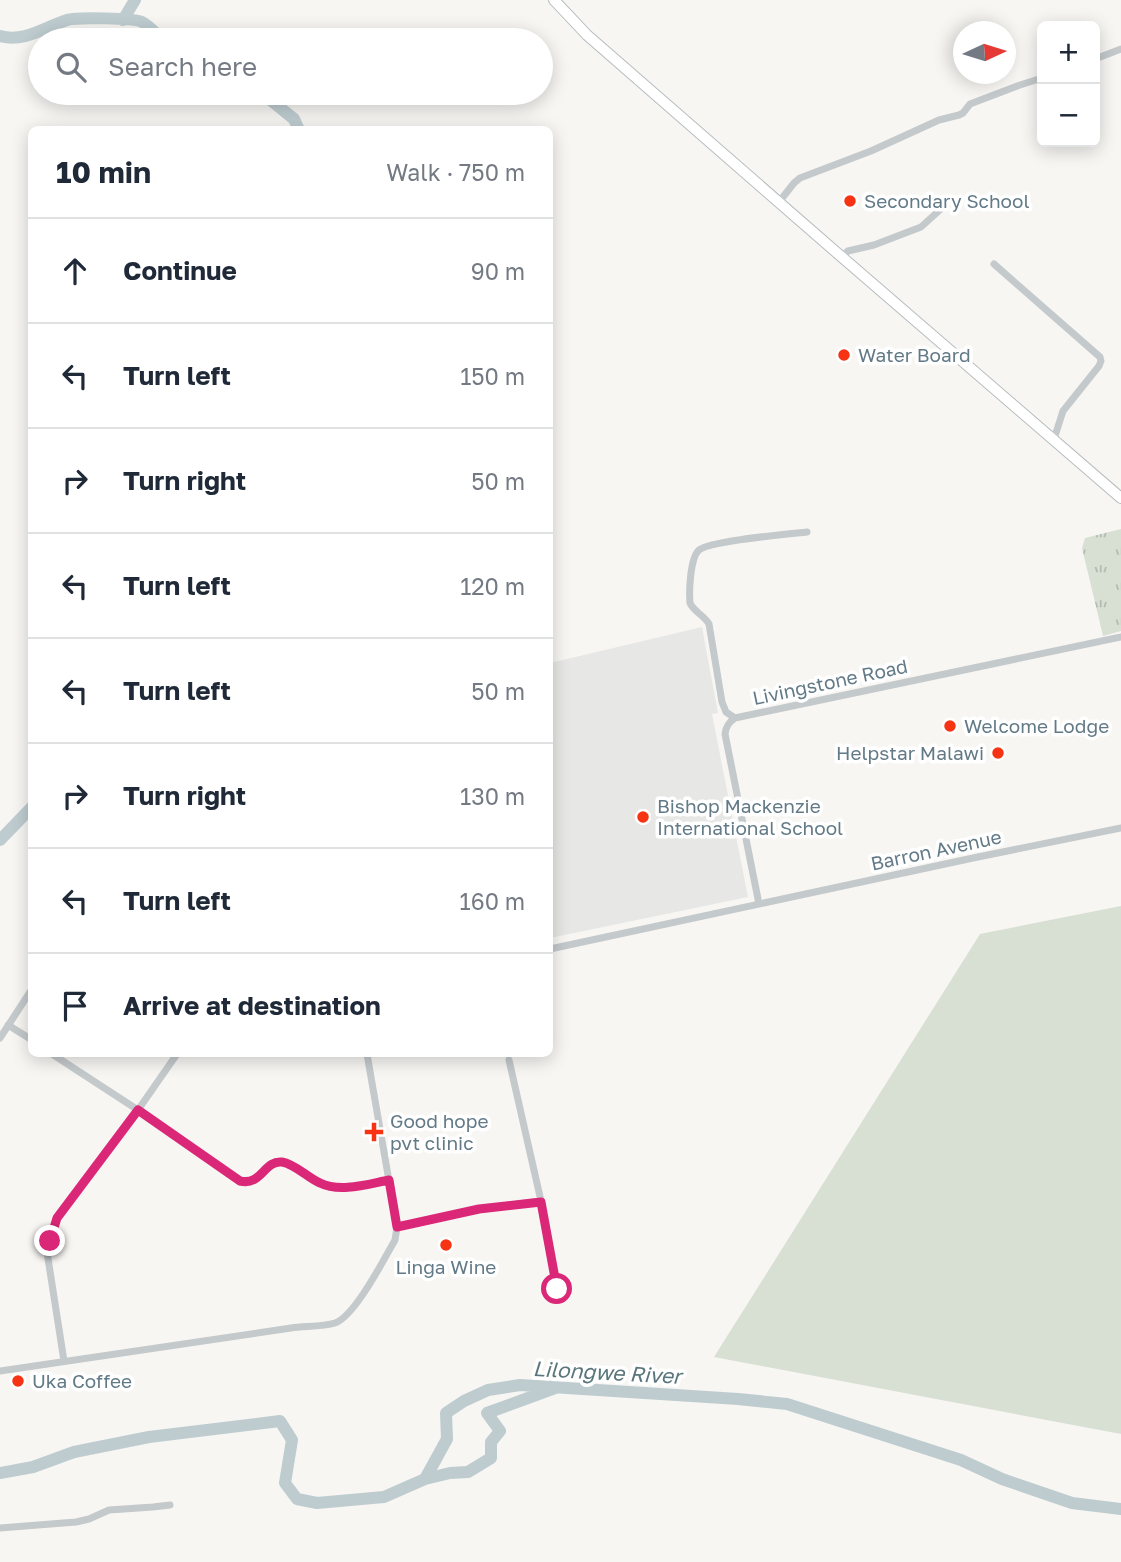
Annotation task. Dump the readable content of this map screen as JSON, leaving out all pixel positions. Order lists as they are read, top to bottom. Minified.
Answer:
{"streets":{"street":["Livingstone Road","Barron Avenue"]},"crossings":[["Livingstone Road","Barron Avenue"]],"water":["Lilongwe River"],"places":{"other":["Secondary School","Water Board","Welcome Lodge","Helpstar Malawi","Bishop Mackenzie International School","Linga Wine","Uka Coffee"],"health":["Good hope pvt clinic"]},"north":"right","page":{"map_buttons":["+","−"],"search":"Search here","heading":["10 min","Walk · 750 m"],"list":[["Continue","90 m"],["Turn left","150 m"],["Turn right","50 m"],["Turn left","120 m"],["Turn left","50 m"],["Turn right","130 m"],["Turn left","160 m"],"Arrive at destination"]}}
